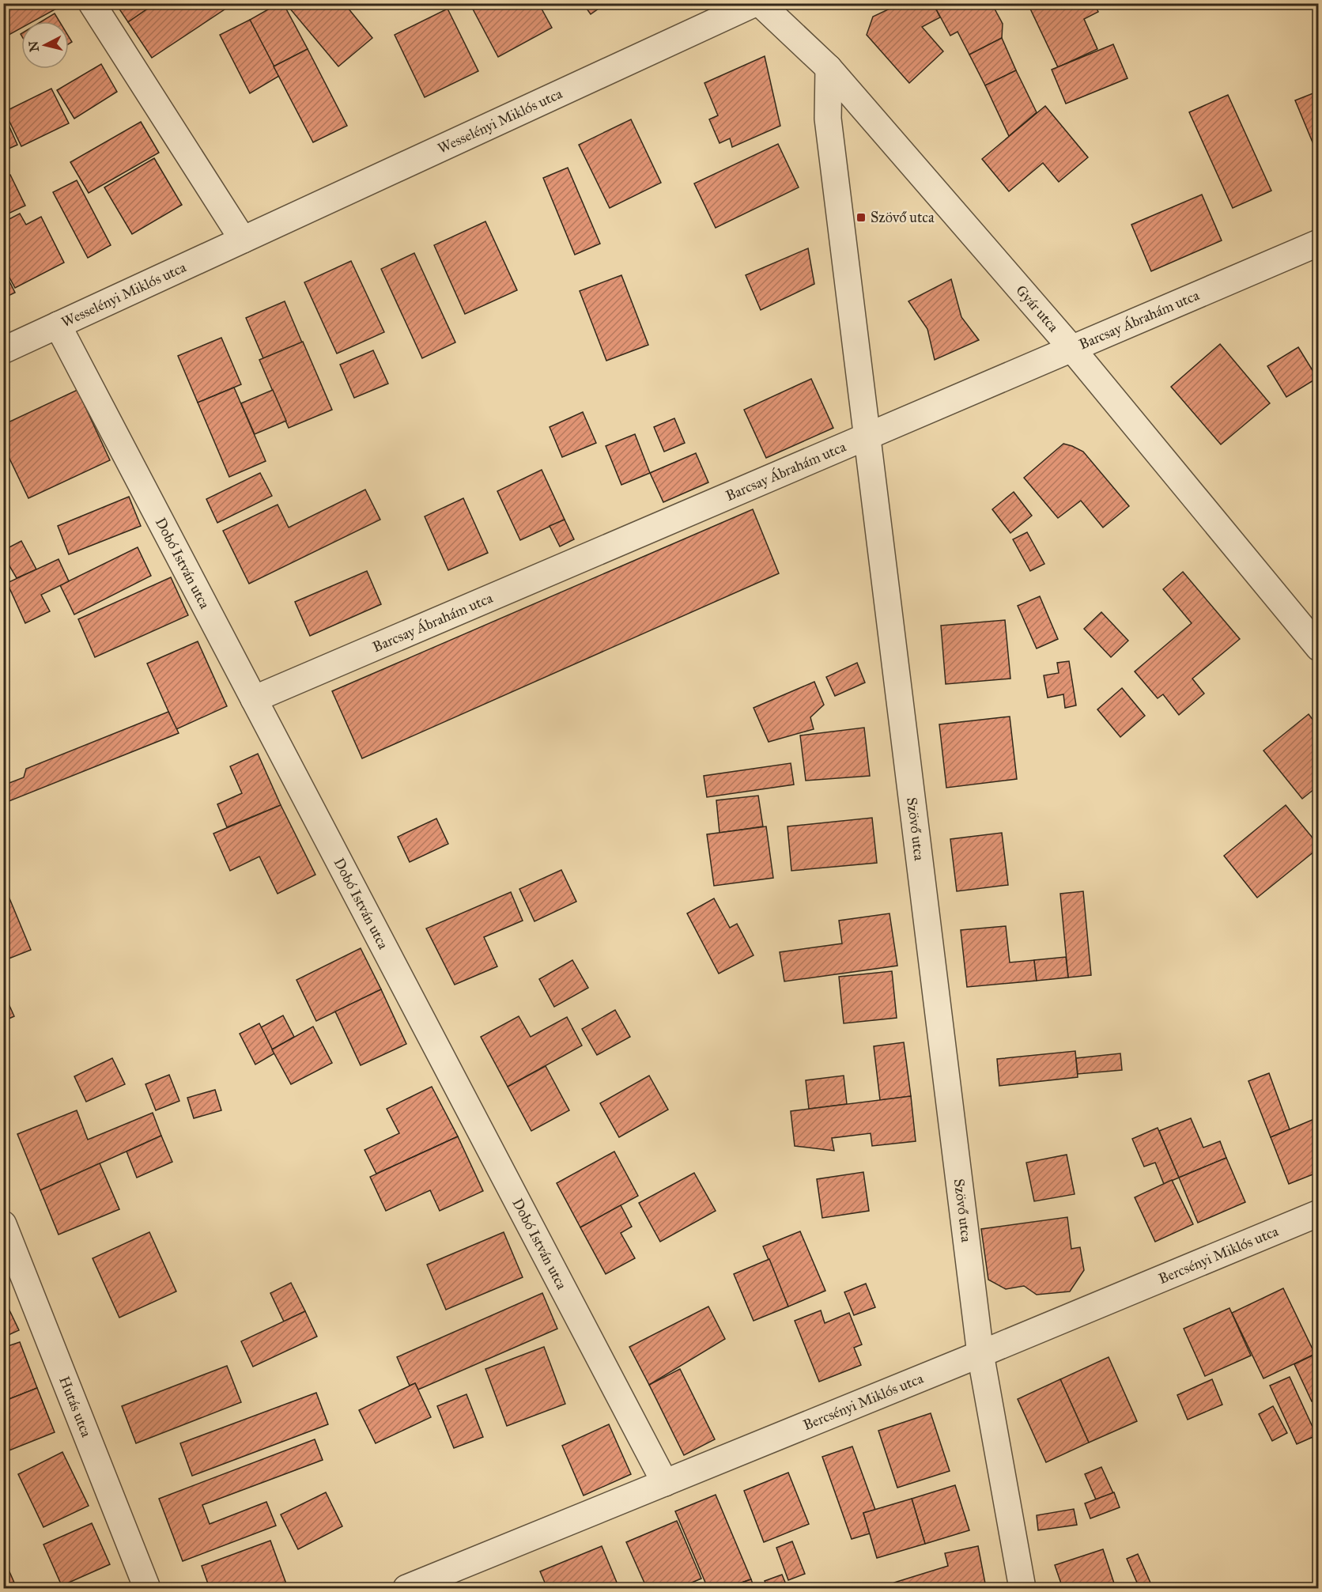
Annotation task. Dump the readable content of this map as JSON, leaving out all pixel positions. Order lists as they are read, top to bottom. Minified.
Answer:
{"streets":{"street":["Wesselényi Miklós utca","Gyár utca","Barcsay Ábrahám utca","Dobó István utca","Szövő utca","Bercsényi Miklós utca","Hutás utca"]},"crossings":[["Wesselényi Miklós utca","Dobó István utca"],["Gyár utca","Barcsay Ábrahám utca"],["Gyár utca","Szövő utca"],["Barcsay Ábrahám utca","Dobó István utca"],["Barcsay Ábrahám utca","Szövő utca"],["Dobó István utca","Bercsényi Miklós utca"],["Szövő utca","Bercsényi Miklós utca"]],"places":{"transit":["Szövő utca"]},"north":"left"}
